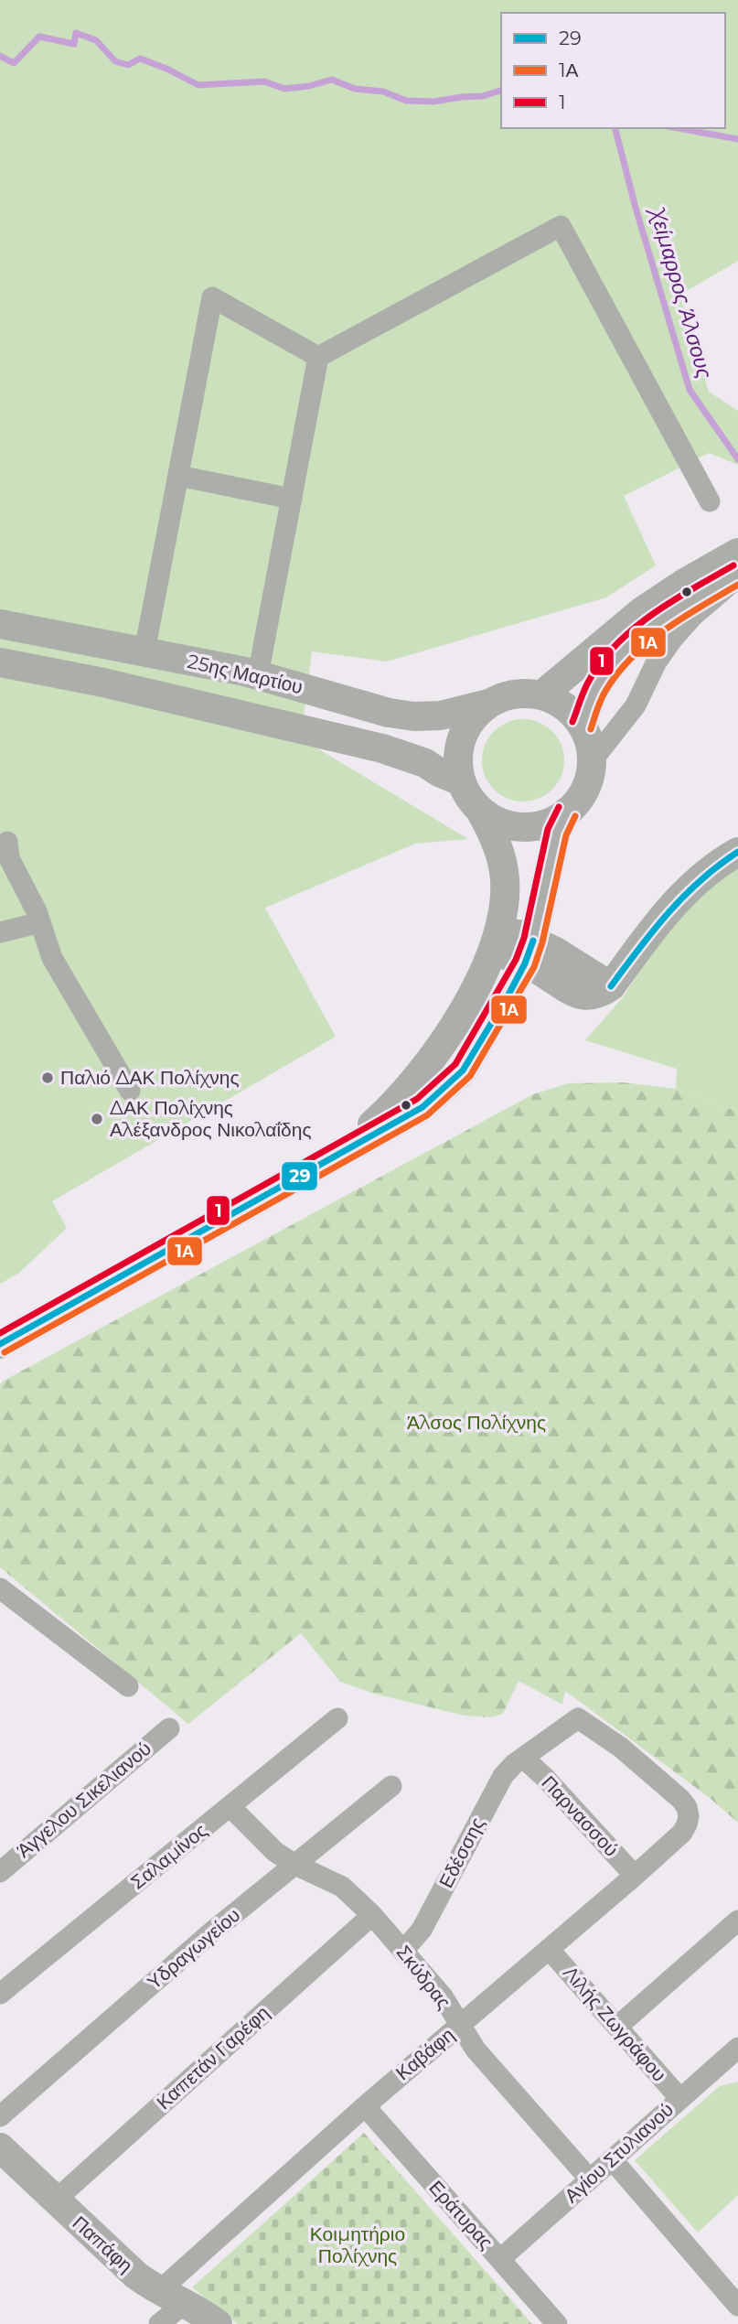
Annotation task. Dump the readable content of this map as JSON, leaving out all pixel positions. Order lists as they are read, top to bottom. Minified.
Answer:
{"streets":{"street":["25ης Μαρτίου","Άγγελου Σικελιανού","Παρνασσού","Εδέσσης","Σαλαμίνος","Υδραγωγείου","Σκύδρας","Λιλής Ζωγράφου","Καβάφη","Καπετάν Γαρέφη","Αγίου Στυλιανού","Εράτυρας","Παπάφη"]},"crossings":[["Παρνασσού","Εδέσσης"],["Παρνασσού","Καβάφη"],["Εδέσσης","Σκύδρας"],["Εδέσσης","Καβάφη"],["Σαλαμίνος","Σκύδρας"],["Υδραγωγείου","Σκύδρας"],["Σκύδρας","Καβάφη"],["Σκύδρας","Καπετάν Γαρέφη"],["Σκύδρας","Αγίου Στυλιανού"],["Λιλής Ζωγράφου","Καβάφη"],["Λιλής Ζωγράφου","Αγίου Στυλιανού"],["Καβάφη","Εράτυρας"],["Καβάφη","Παπάφη"],["Καπετάν Γαρέφη","Παπάφη"],["Αγίου Στυλιανού","Εράτυρας"]],"water":["Χείμαρρος Άλσους"],"parks":["Άλσος Πολίχνης","Κοιμητήριο Πολίχνης"],"places":["Παλιό ΔΑΚ Πολίχνης","ΔΑΚ Πολίχνης Αλέξανδρος Νικολαΐδης"],"lines":["transit line 1","transit line 1Α","transit line 29"],"legend":["29","1Α","1"]}
